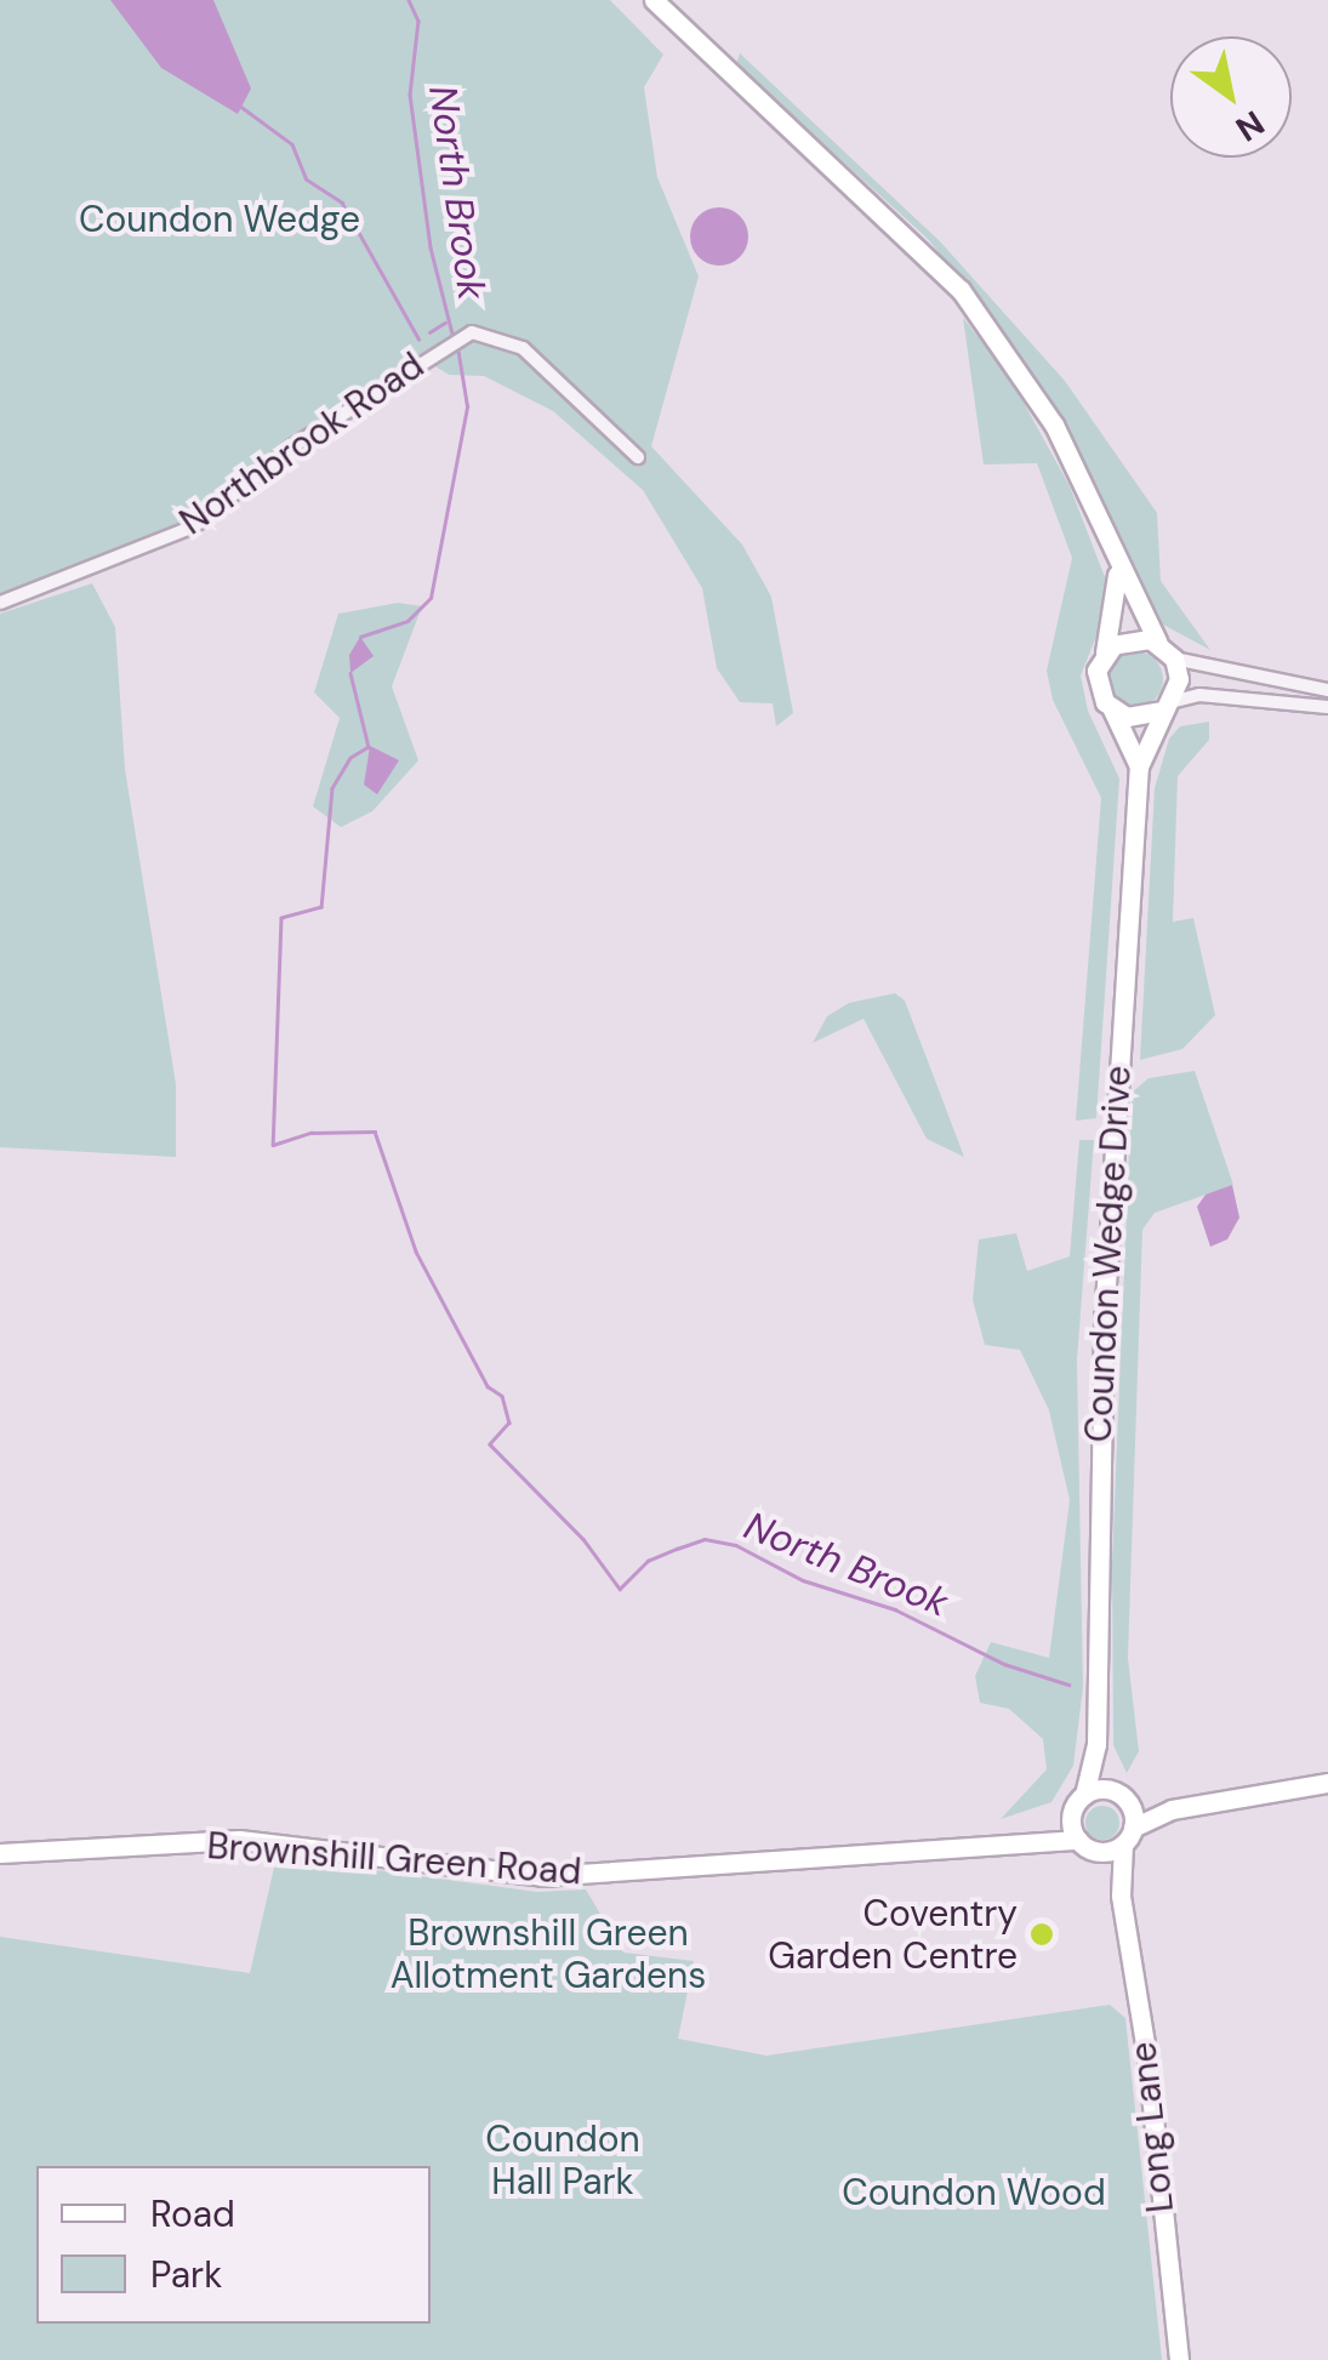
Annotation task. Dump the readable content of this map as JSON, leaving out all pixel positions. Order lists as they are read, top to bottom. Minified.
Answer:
{"streets":{"main road":["Coundon Wedge Drive","Brownshill Green Road","Long Lane"],"street":["Northbrook Road"]},"crossings":[["Coundon Wedge Drive","Brownshill Green Road"],["Coundon Wedge Drive","Long Lane"],["Brownshill Green Road","Long Lane"]],"water":["North Brook"],"parks":["Coundon Wedge","Brownshill Green Allotment Gardens","Coundon Hall Park","Coundon Wood"],"places":["Coventry Garden Centre"],"legend":["Road","Park"],"north":"bottom right"}
